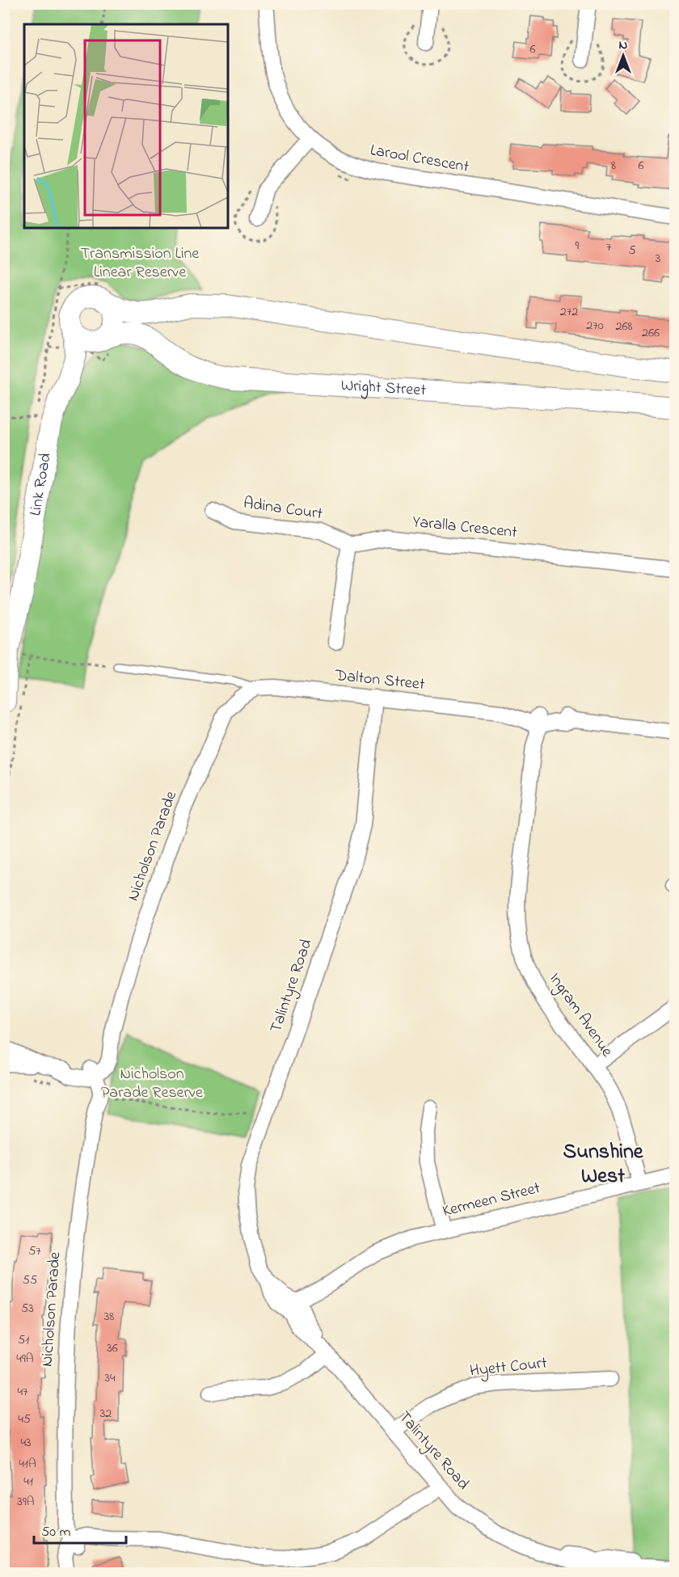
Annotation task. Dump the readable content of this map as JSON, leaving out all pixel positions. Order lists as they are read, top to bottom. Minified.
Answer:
{"streets":{"street":["Larool Crescent","Wright Street","Link Road","Adina Court","Yaralla Crescent","Dalton Street","Nicholson Parade","Talintyre Road","Ingram Avenue","Kermeen Street","Hyett Court"]},"crossings":[["Wright Street","Link Road"],["Adina Court","Yaralla Crescent"],["Dalton Street","Nicholson Parade"],["Dalton Street","Talintyre Road"],["Dalton Street","Ingram Avenue"],["Talintyre Road","Kermeen Street"],["Talintyre Road","Hyett Court"],["Ingram Avenue","Kermeen Street"]],"districts":["Sunshine West"],"parks":["Transmission Line Linear Reserve","Nicholson Parade Reserve"],"house_numbers":["6","8","6","9","7","5","3","272","270","268","266","57","55","53","38","51","36","49A","34","47","32","45","43","41A","41","39A"],"scale_bar":"50 m","north":"top"}
